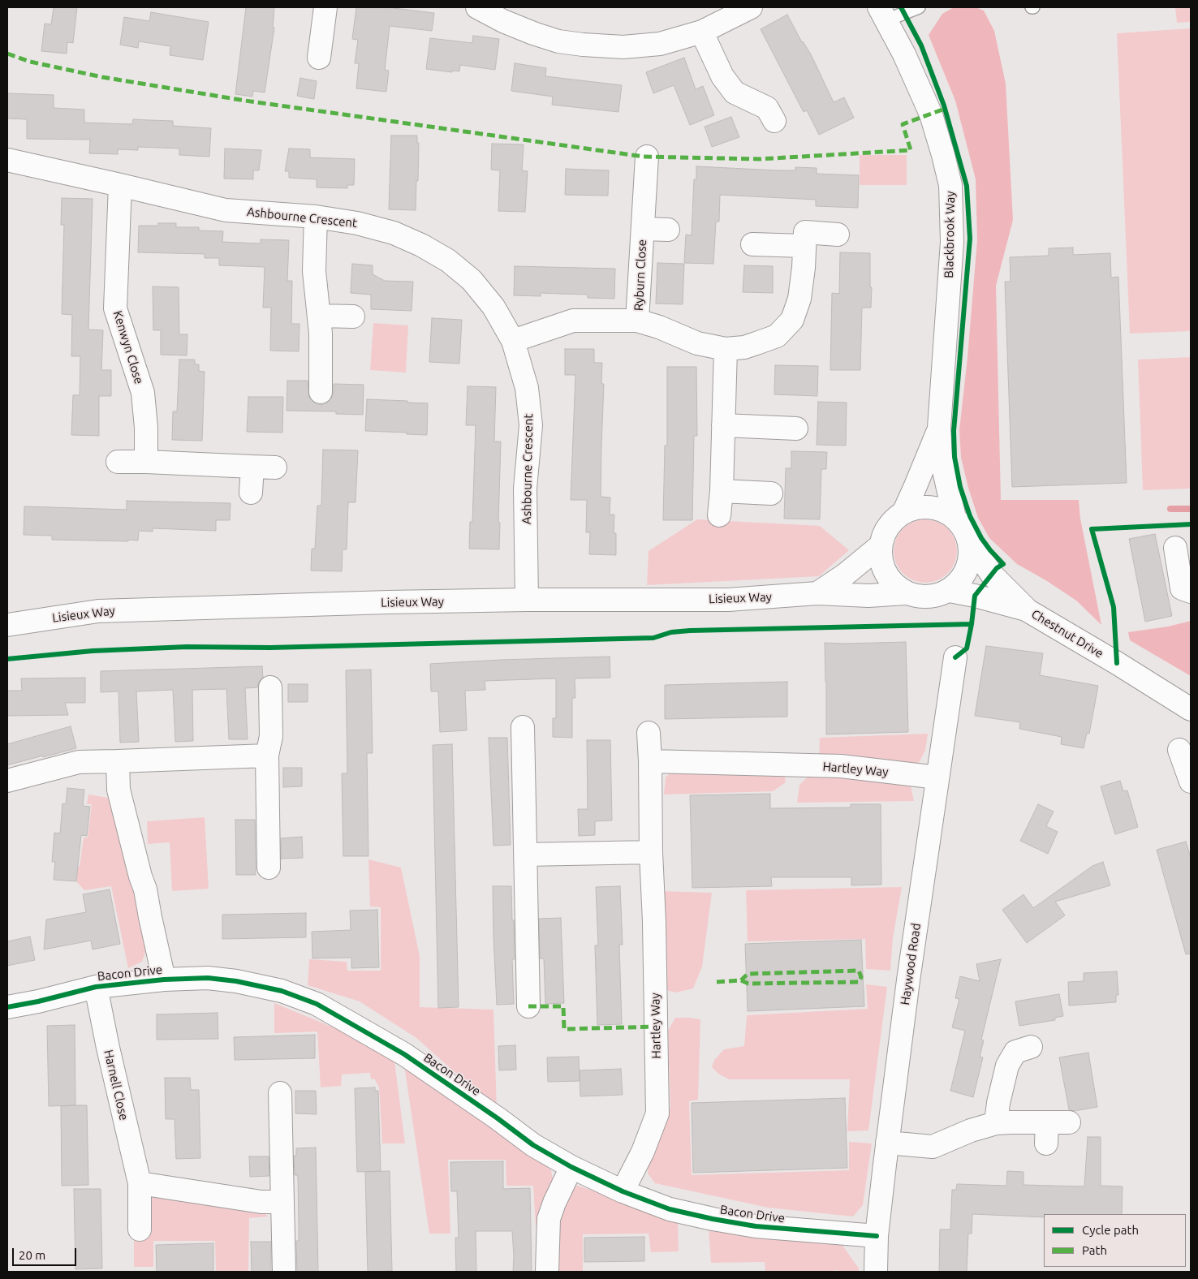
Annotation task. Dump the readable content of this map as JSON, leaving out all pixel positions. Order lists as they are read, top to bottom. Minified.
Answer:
{"streets":{"street":["Ashbourne Crescent","Blackbrook Way","Ryburn Close","Kenwyn Close","Lisieux Way","Chestnut Drive","Hartley Way","Haywood Road","Bacon Drive","Harnell Close"]},"crossings":[["Ashbourne Crescent","Ryburn Close"],["Ashbourne Crescent","Kenwyn Close"],["Ashbourne Crescent","Lisieux Way"],["Blackbrook Way","Lisieux Way"],["Blackbrook Way","Chestnut Drive"],["Lisieux Way","Chestnut Drive"],["Hartley Way","Haywood Road"],["Hartley Way","Bacon Drive"],["Haywood Road","Bacon Drive"],["Bacon Drive","Harnell Close"]],"legend":["Cycle path","Path"],"scale_bar":"20 m"}
